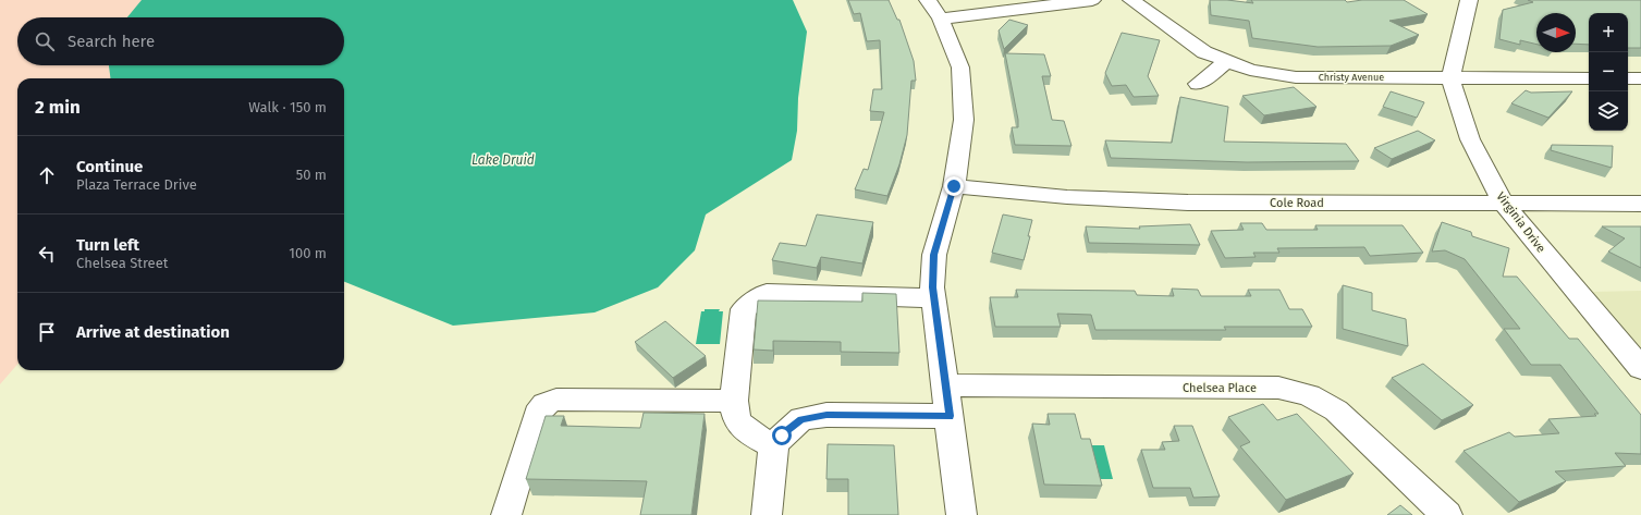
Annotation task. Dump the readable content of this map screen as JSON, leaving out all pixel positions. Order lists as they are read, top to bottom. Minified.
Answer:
{"streets":{"street":["Christy Avenue","Cole Road","Virginia Drive","Chelsea Place"]},"crossings":[["Christy Avenue","Virginia Drive"],["Cole Road","Virginia Drive"]],"water":["Lake Druid"],"north":"right","page":{"map_buttons":["+","−"],"search":"Search here","heading":["2 min","Walk · 150 m"],"list":[["Continue","Plaza Terrace Drive","50 m"],["Turn left","Chelsea Street","100 m"],"Arrive at destination"]}}
